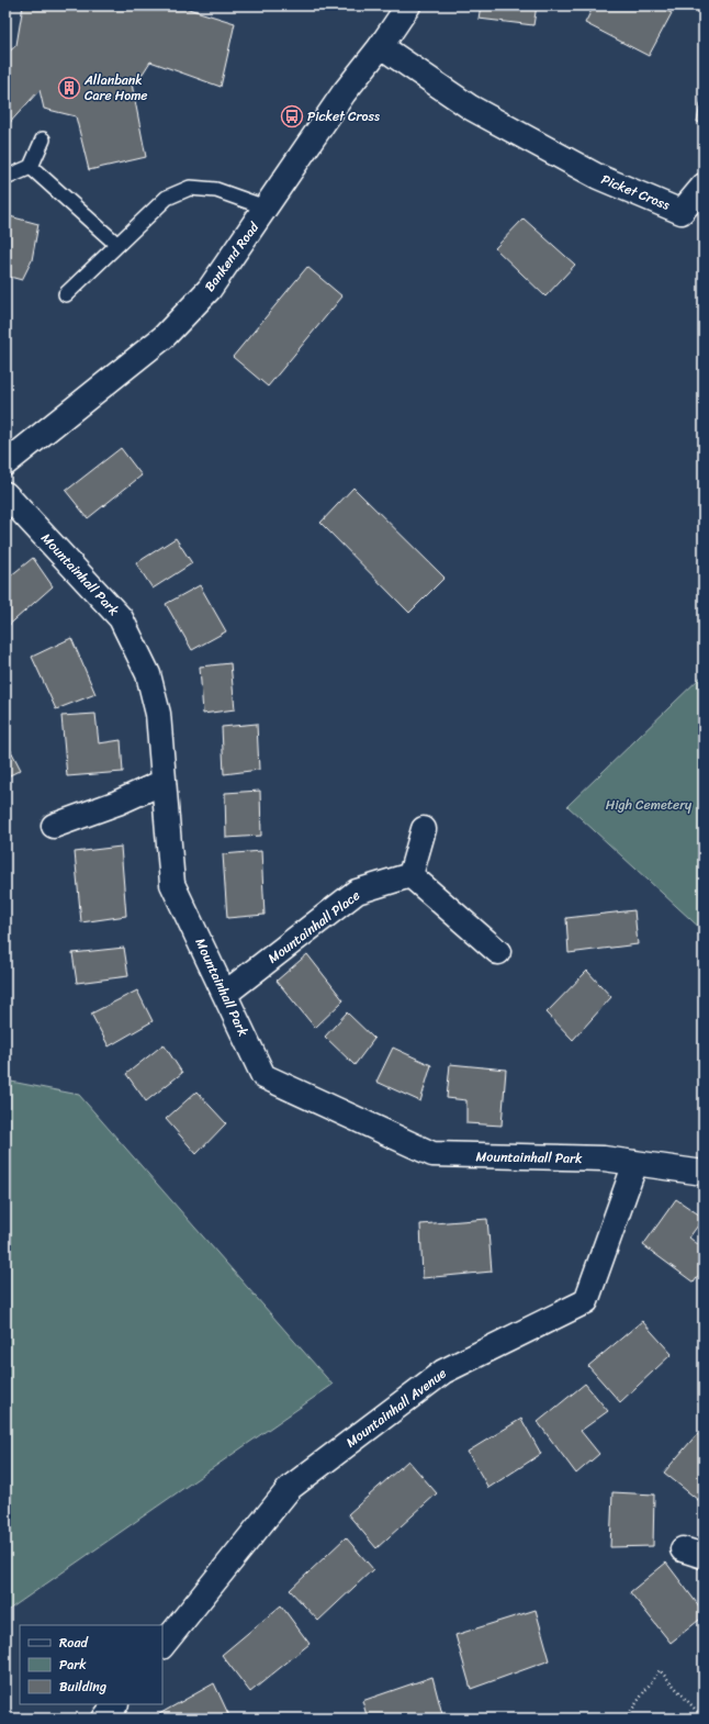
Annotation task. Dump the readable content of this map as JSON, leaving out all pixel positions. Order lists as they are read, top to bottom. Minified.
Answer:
{"streets":{"street":["Picket Cross","Bankend Road","Mountainhall Park","Mountainhall Place","Mountainhall Avenue"]},"crossings":[["Picket Cross","Bankend Road"],["Mountainhall Park","Mountainhall Place"],["Mountainhall Park","Mountainhall Avenue"]],"parks":["High Cemetery"],"places":{"building":["Allanbank Care Home"],"bus stop":["Picket Cross"]},"legend":["Road","Park","Building"]}
